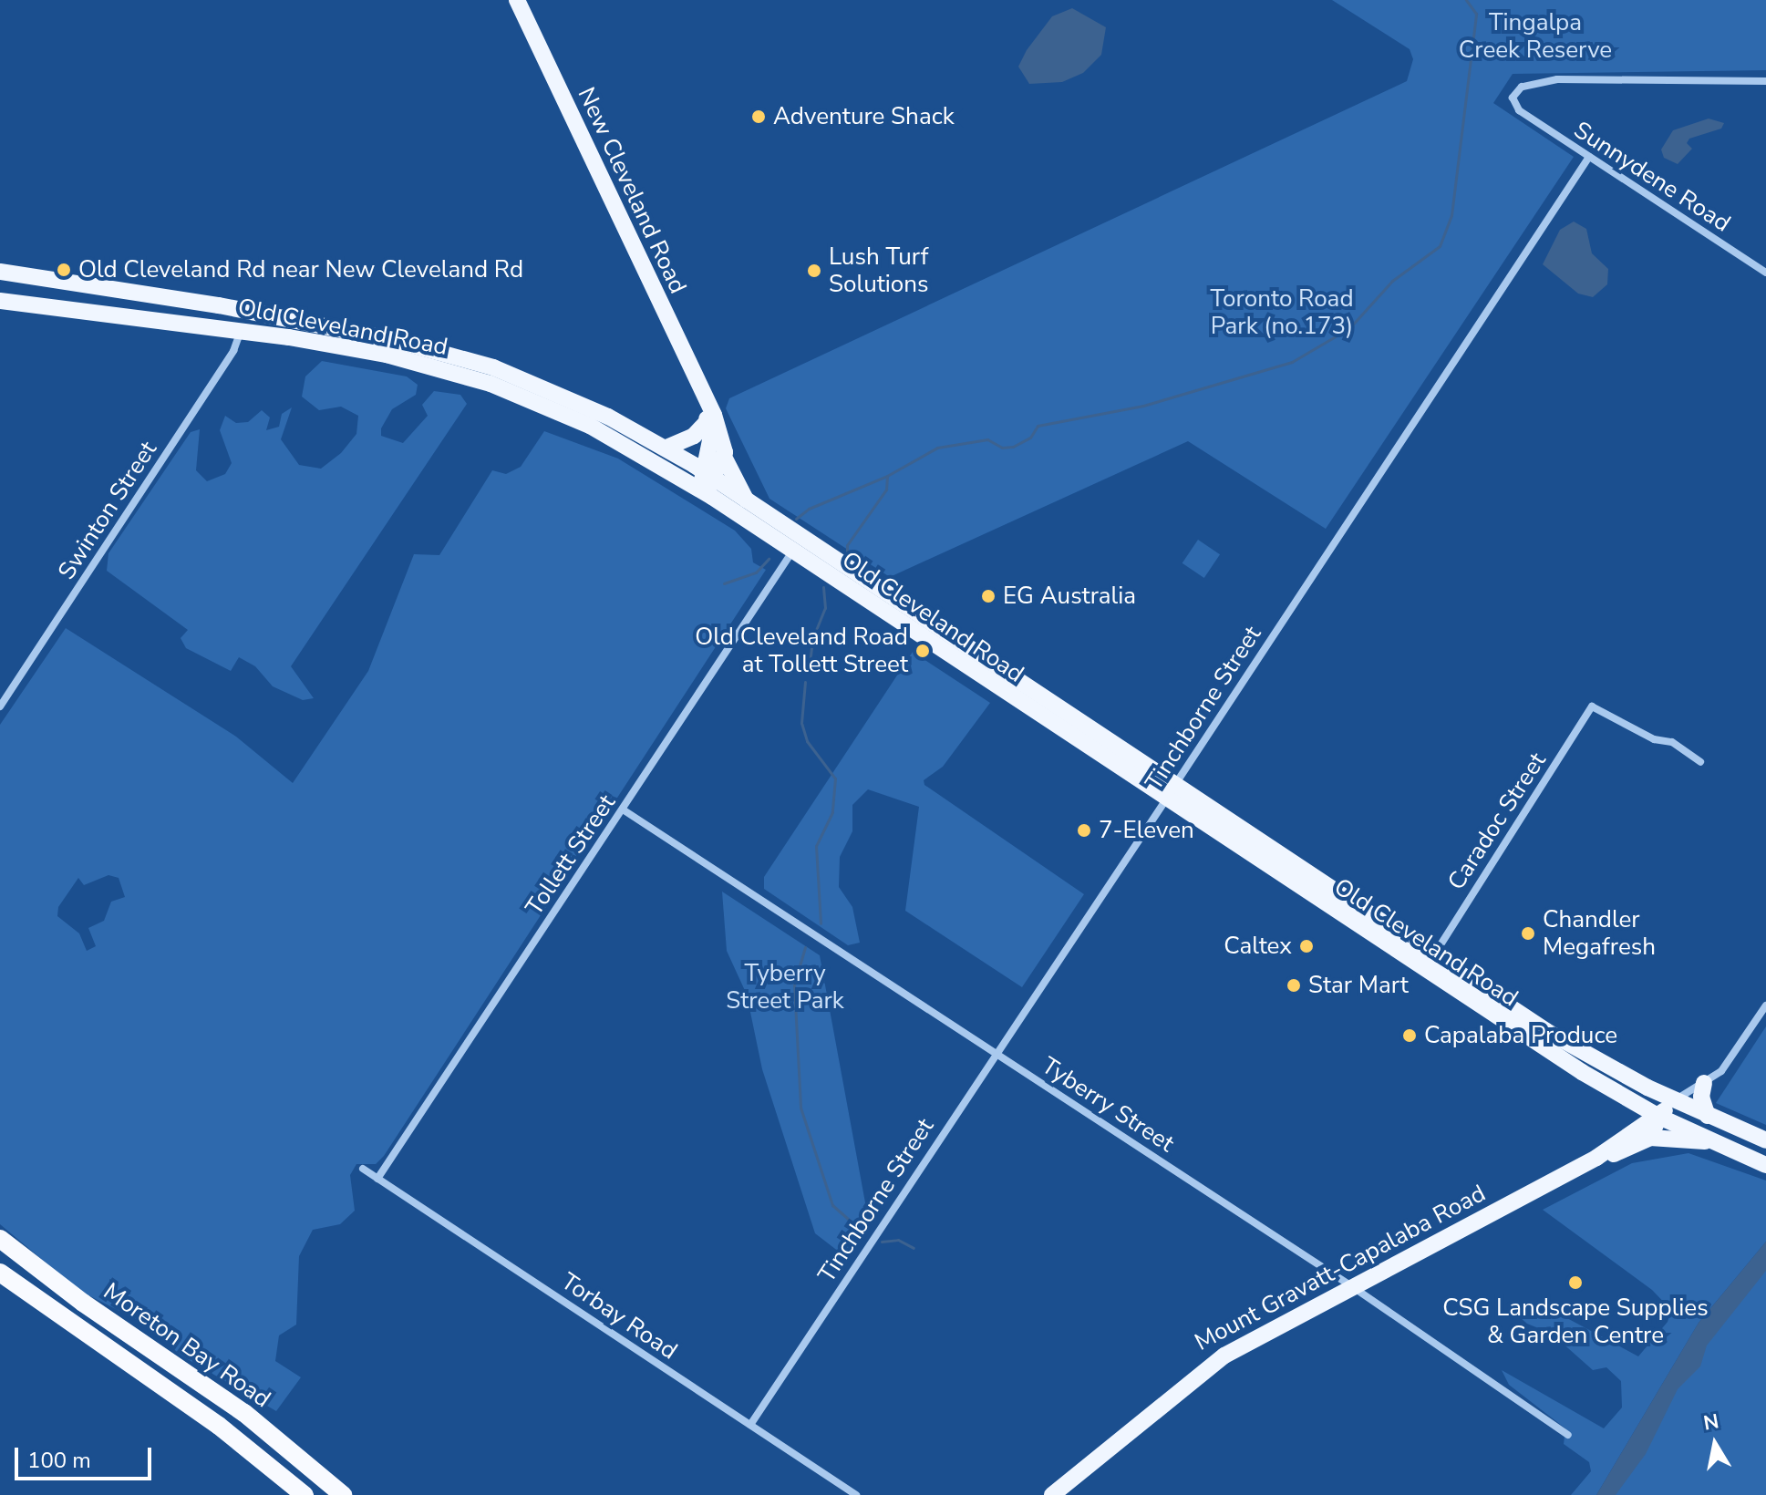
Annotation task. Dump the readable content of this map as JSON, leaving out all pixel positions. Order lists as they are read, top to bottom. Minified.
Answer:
{"streets":{"highway":["Moreton Bay Road"],"main road":["New Cleveland Road","Old Cleveland Road","Mount Gravatt-Capalaba Road"],"street":["Sunnydene Road","Swinton Street","Tinchborne Street","Caradoc Street","Tollett Street","Tyberry Street","Torbay Road"]},"crossings":[["Sunnydene Road","Tinchborne Street"],["New Cleveland Road","Old Cleveland Road"],["Old Cleveland Road","Swinton Street"],["Old Cleveland Road","Tinchborne Street"],["Old Cleveland Road","Caradoc Street"],["Old Cleveland Road","Tollett Street"],["Old Cleveland Road","Mount Gravatt-Capalaba Road"],["Tinchborne Street","Tyberry Street"],["Tinchborne Street","Torbay Road"],["Tollett Street","Tyberry Street"],["Tollett Street","Torbay Road"],["Tyberry Street","Mount Gravatt-Capalaba Road"]],"parks":["Tingalpa Creek Reserve","Toronto Road Park (no.173)","Tyberry Street Park"],"places":["Adventure Shack","Old Cleveland Rd near New Cleveland Rd","Lush Turf Solutions","EG Australia","Old Cleveland Road at Tollett Street","7-Eleven","Chandler Megafresh","Caltex","Star Mart","Capalaba Produce","CSG Landscape Supplies & Garden Centre"],"scale_bar":"100 m","north":"top"}
